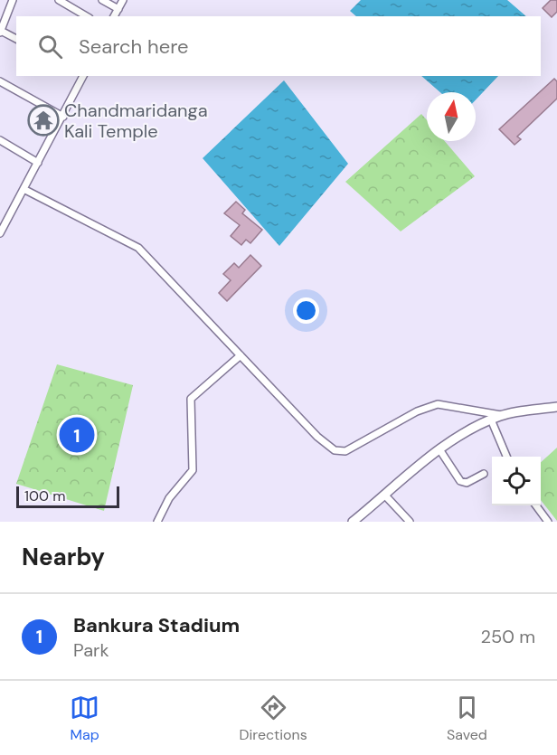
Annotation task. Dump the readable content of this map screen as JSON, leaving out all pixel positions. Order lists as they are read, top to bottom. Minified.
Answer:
{"places":{"temple":["Chandmaridanga Kali Temple"]},"scale_bar":"100 m","north":"top","page":{"search":"Search here","pins":"1","scale":"100 m","heading":"Nearby","list":[{"mark":"1","name":"Bankura Stadium","note":"Park","value":"250 m"}],"nav":["Map","Directions","Saved"]}}
